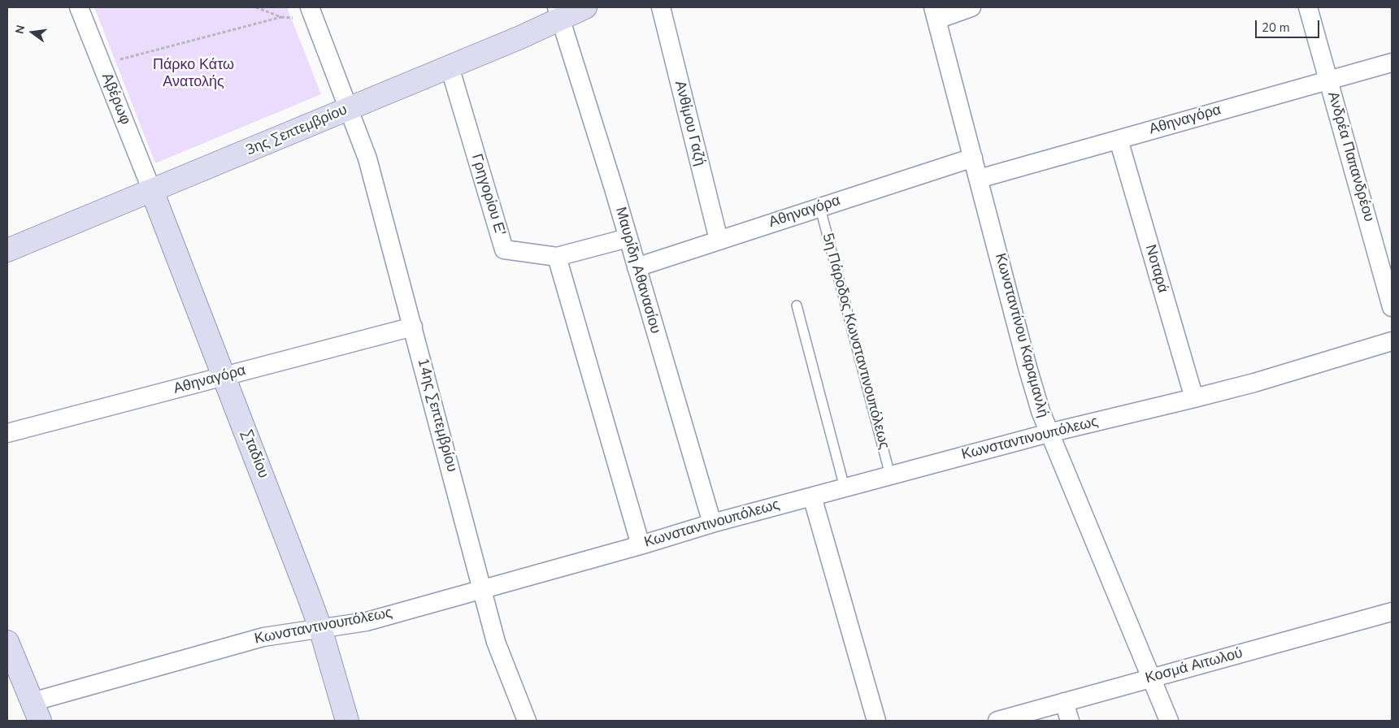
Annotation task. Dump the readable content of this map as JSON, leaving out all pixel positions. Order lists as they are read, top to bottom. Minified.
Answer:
{"streets":{"main road":["3ης Σεπτεμβρίου","Σταδίου"],"street":["Αβέρωφ","Αθηναγόρα","Ανθίμου Γαζή","Ανδρέα Παπανδρέου","Γρηγορίου Ε'","Νοταρά","Μαυρίδη Αθανασίου","Κωνσταντίνου Καραμανλή","14ης Σεπτεμβρίου","Κωνσταντινουπόλεως","Κοσμά Αιτωλού"],"lane":["5η Πάροδος Κωνσταντινουπόλεως"]},"crossings":[["Αβέρωφ","3ης Σεπτεμβρίου"],["Αβέρωφ","Σταδίου"],["Αθηναγόρα","Ανθίμου Γαζή"],["Αθηναγόρα","Ανδρέα Παπανδρέου"],["Αθηναγόρα","Νοταρά"],["Αθηναγόρα","Μαυρίδη Αθανασίου"],["Αθηναγόρα","Κωνσταντίνου Καραμανλή"],["Αθηναγόρα","5η Πάροδος Κωνσταντινουπόλεως"],["Αθηναγόρα","14ης Σεπτεμβρίου"],["Αθηναγόρα","Σταδίου"],["3ης Σεπτεμβρίου","Γρηγορίου Ε'"],["3ης Σεπτεμβρίου","Μαυρίδη Αθανασίου"],["3ης Σεπτεμβρίου","14ης Σεπτεμβρίου"],["3ης Σεπτεμβρίου","Σταδίου"],["Γρηγορίου Ε'","Μαυρίδη Αθανασίου"],["Νοταρά","Κωνσταντινουπόλεως"],["Μαυρίδη Αθανασίου","Κωνσταντινουπόλεως"],["Κωνσταντίνου Καραμανλή","Κωνσταντινουπόλεως"],["Κωνσταντίνου Καραμανλή","Κοσμά Αιτωλού"],["5η Πάροδος Κωνσταντινουπόλεως","Κωνσταντινουπόλεως"],["14ης Σεπτεμβρίου","Κωνσταντινουπόλεως"],["Κωνσταντινουπόλεως","Σταδίου"]],"parks":["Πάρκο Κάτω Ανατολής"],"scale_bar":"20 m","north":"left"}
